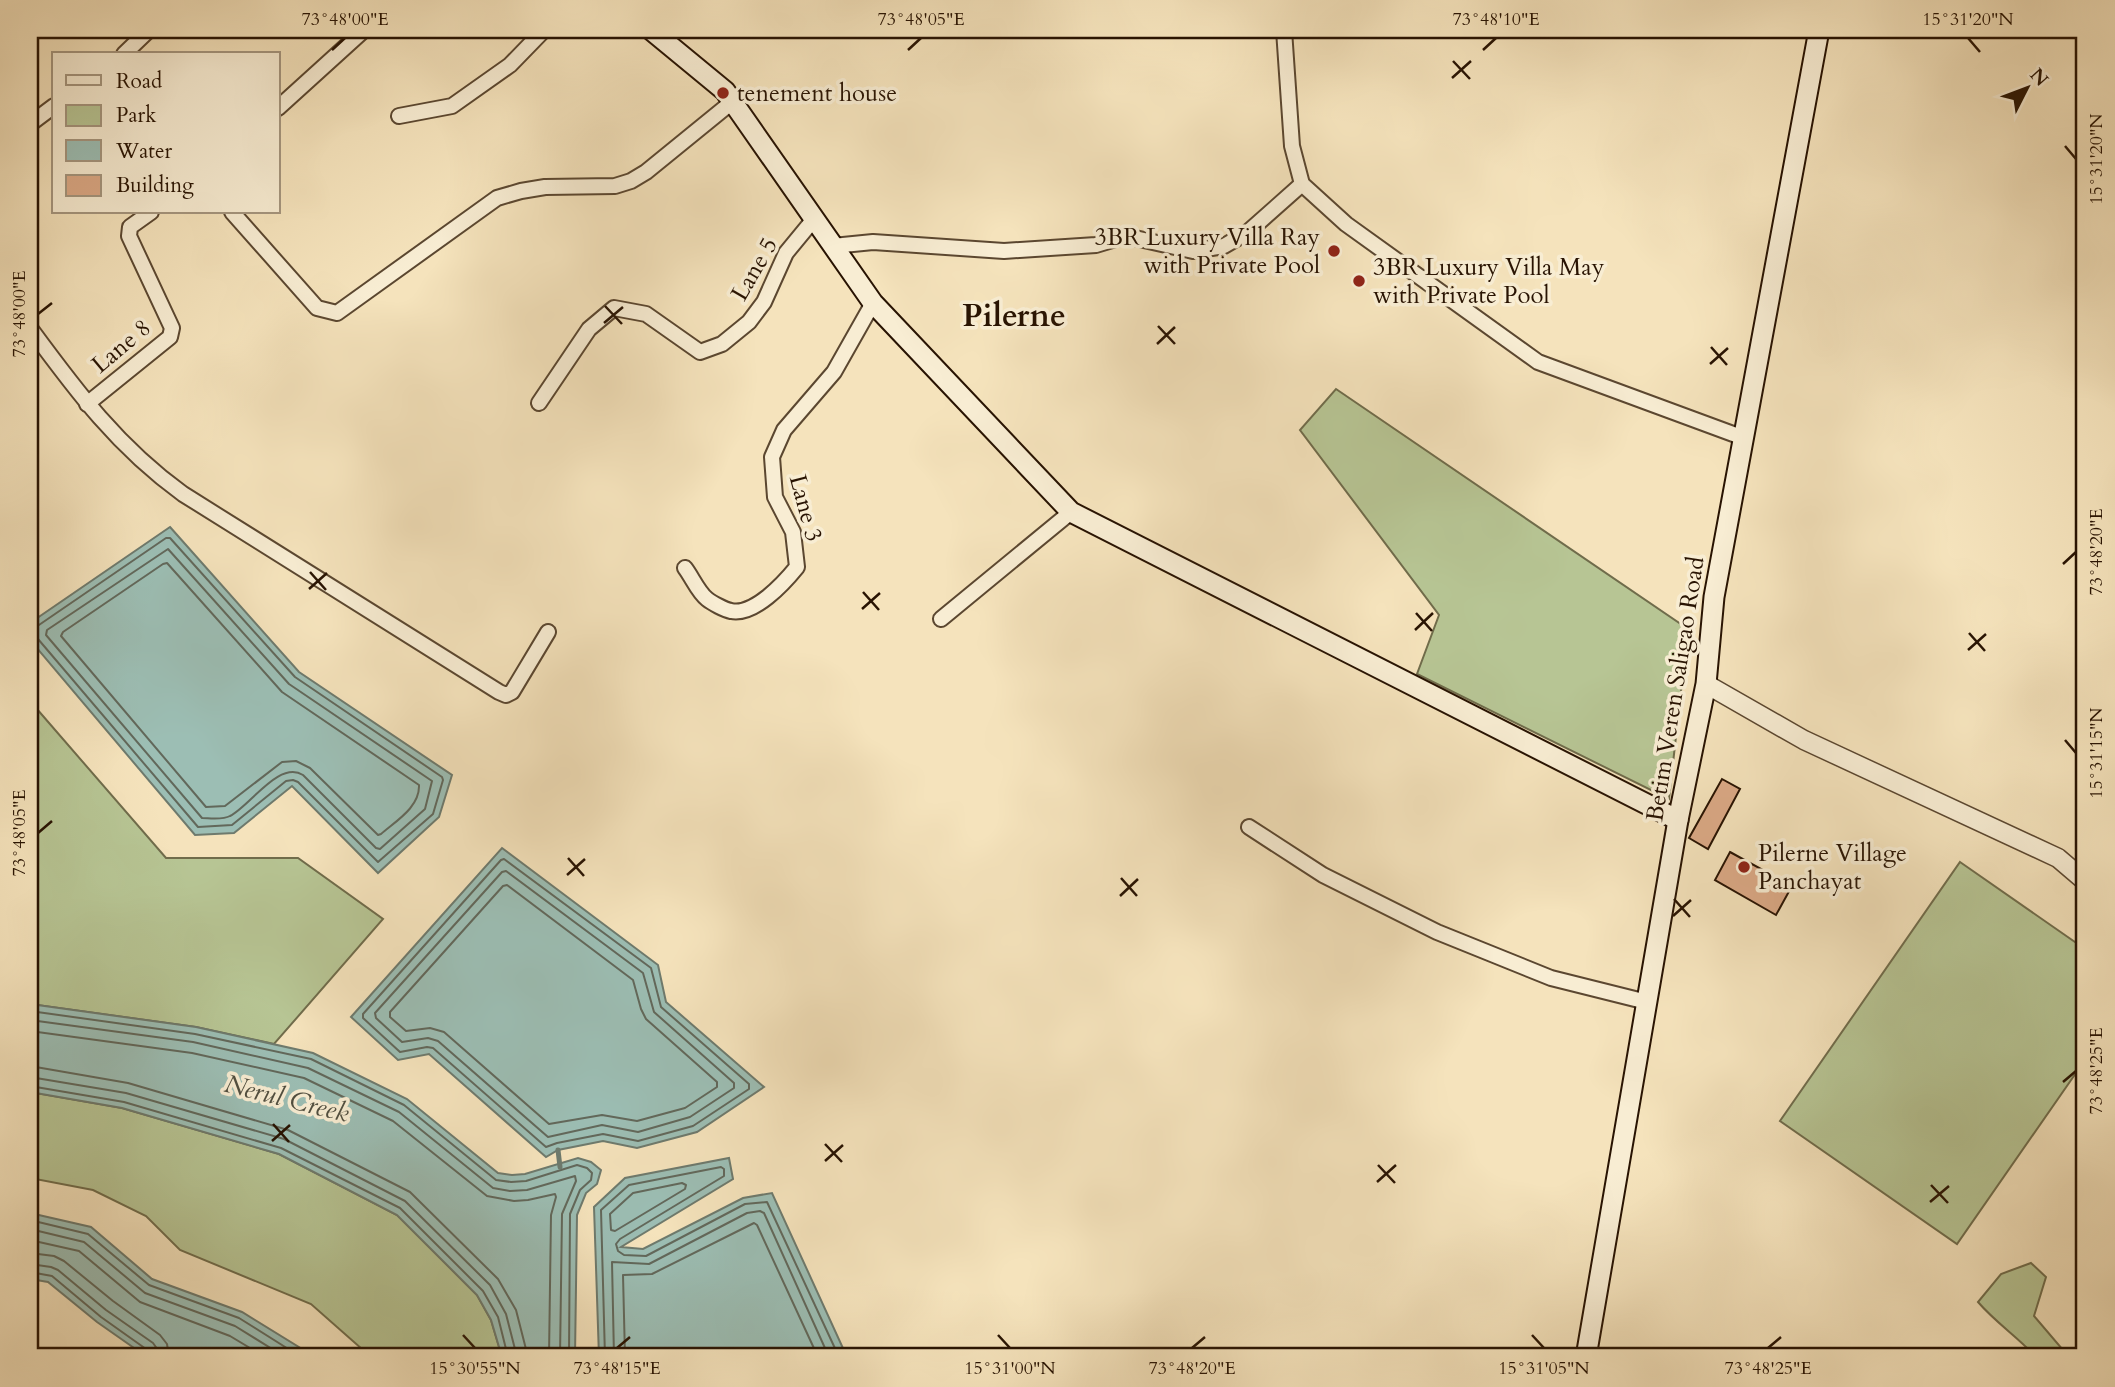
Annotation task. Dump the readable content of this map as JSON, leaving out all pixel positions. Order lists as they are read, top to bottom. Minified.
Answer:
{"streets":{"main road":["Betim Veren Saligao Road"],"street":["Lane 5","Lane 8","Lane 3"]},"districts":["Pilerne"],"water":["Nerul Creek"],"places":["tenement house","3BR Luxury Villa Ray with Private Pool","3BR Luxury Villa May with Private Pool","Pilerne Village Panchayat"],"legend":["Road","Park","Water","Building"],"north":"top right","coordinates":["73°48'00\"E","73°48'05\"E","73°48'10\"E","15°31'20\"N","73°48'20\"E","15°31'15\"N","73°48'25\"E","15°30'55\"N","73°48'15\"E","15°31'00\"N","15°31'05\"N"]}
